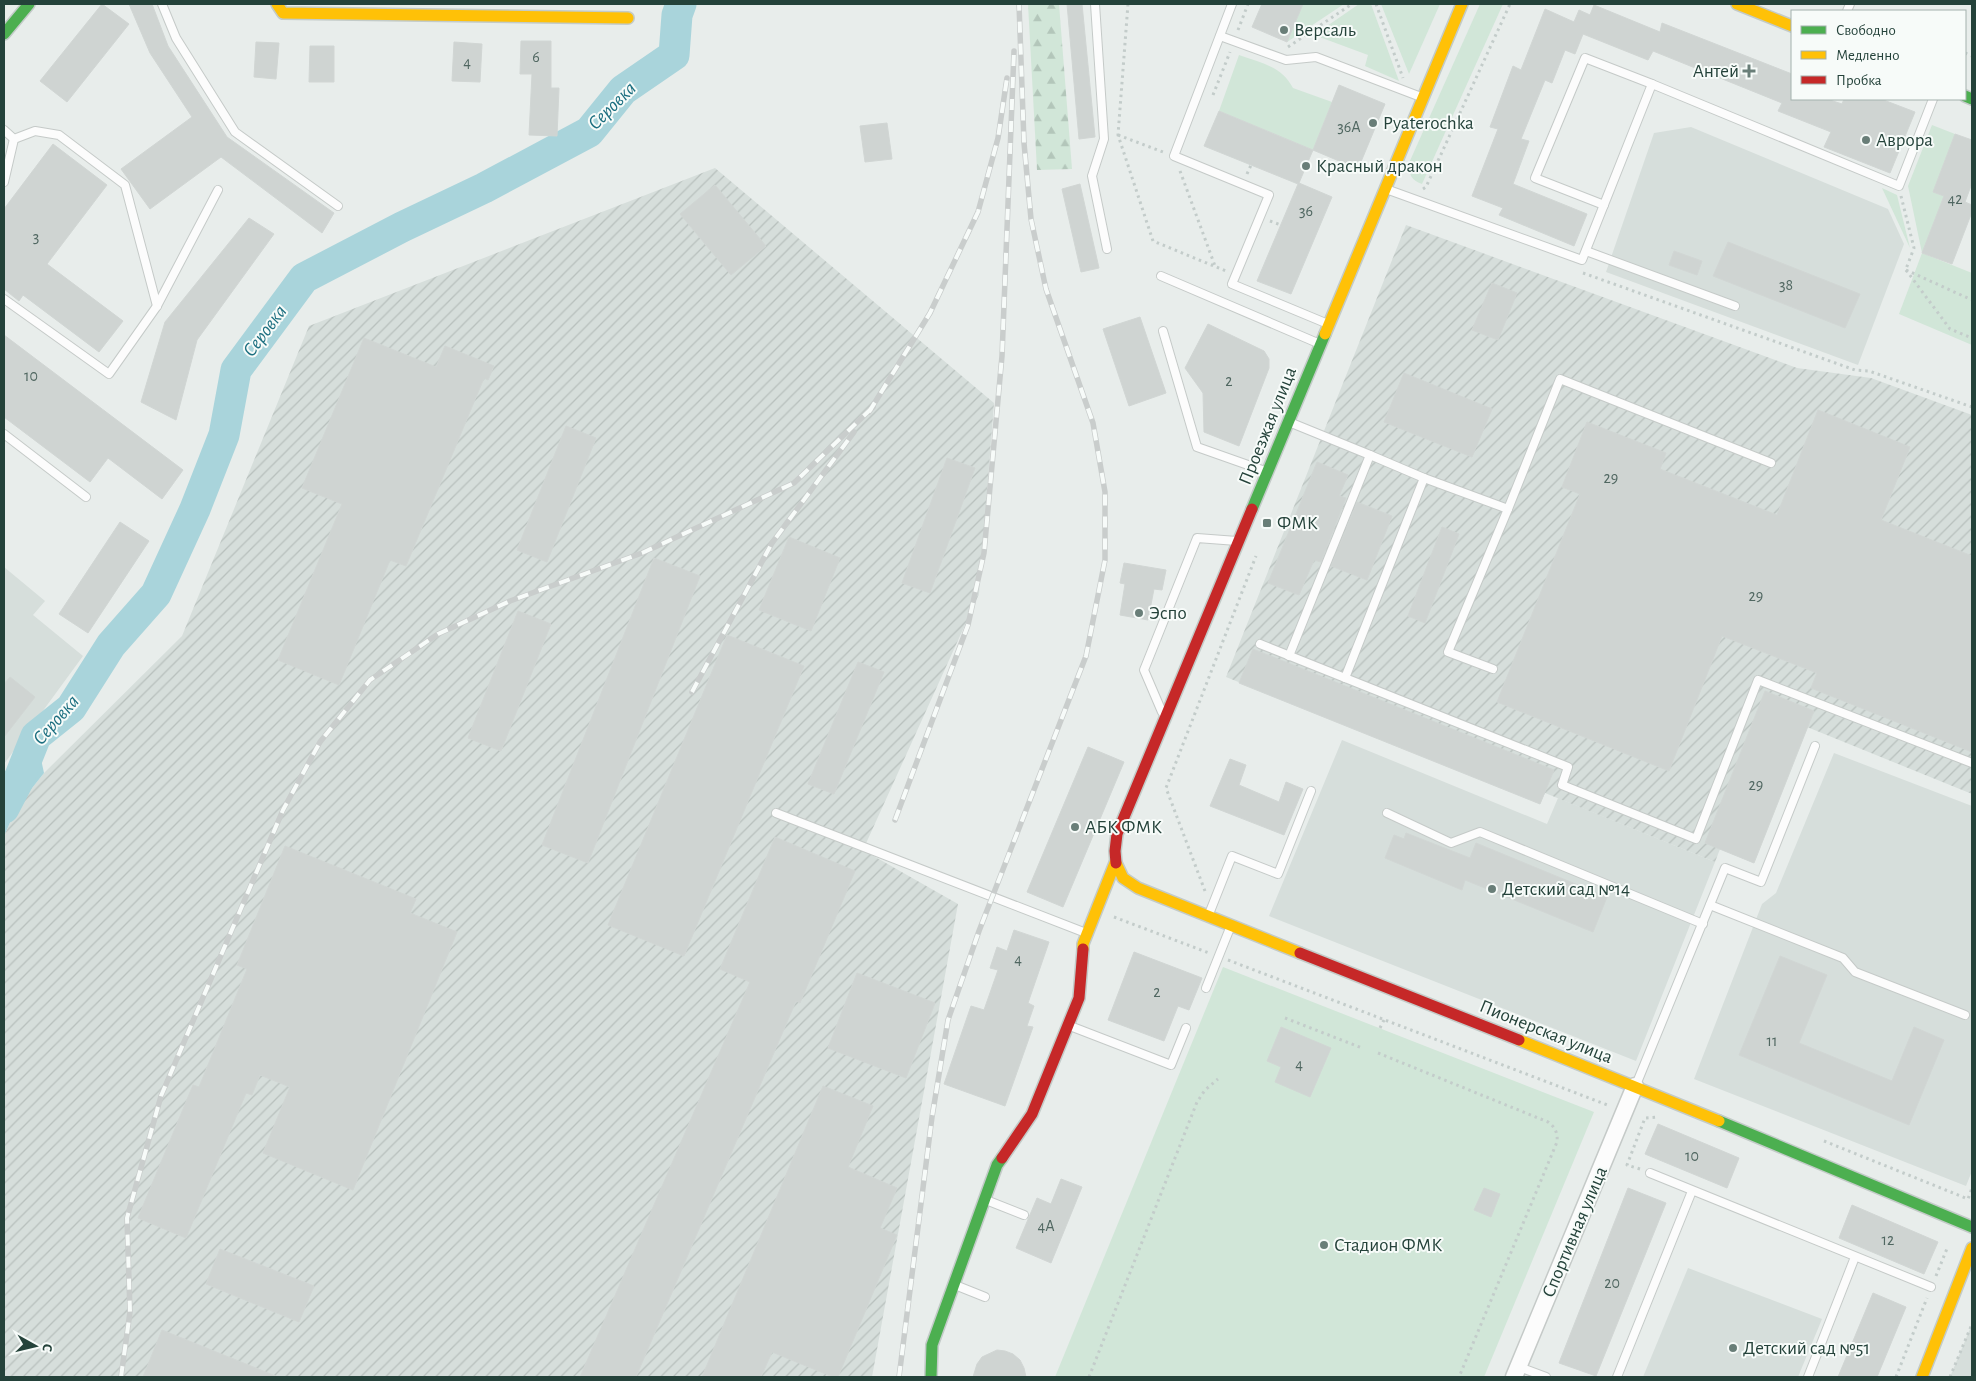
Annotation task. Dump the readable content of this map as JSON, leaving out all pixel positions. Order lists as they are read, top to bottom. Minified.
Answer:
{"streets":{"street":["Проезжая улица","Пионерская улица","Спортивная улица"]},"crossings":[["Проезжая улица","Пионерская улица"],["Пионерская улица","Спортивная улица"]],"water":["Серовка"],"places":{"other":["Версаль","Pyaterochka","Аврора","Красный дракон","Эспо","АБК ФМК","Детский сад №14","Стадион ФМК","Детский сад №51"],"health":["Антей"],"transit":["ФМК"]},"house_numbers":["6","4","36А","42","36","3","38","10","2","29","29","29","4","2","11","4","10","4А","12","20"],"legend":["Свободно","Медленно","Пробка"],"north":"right"}
